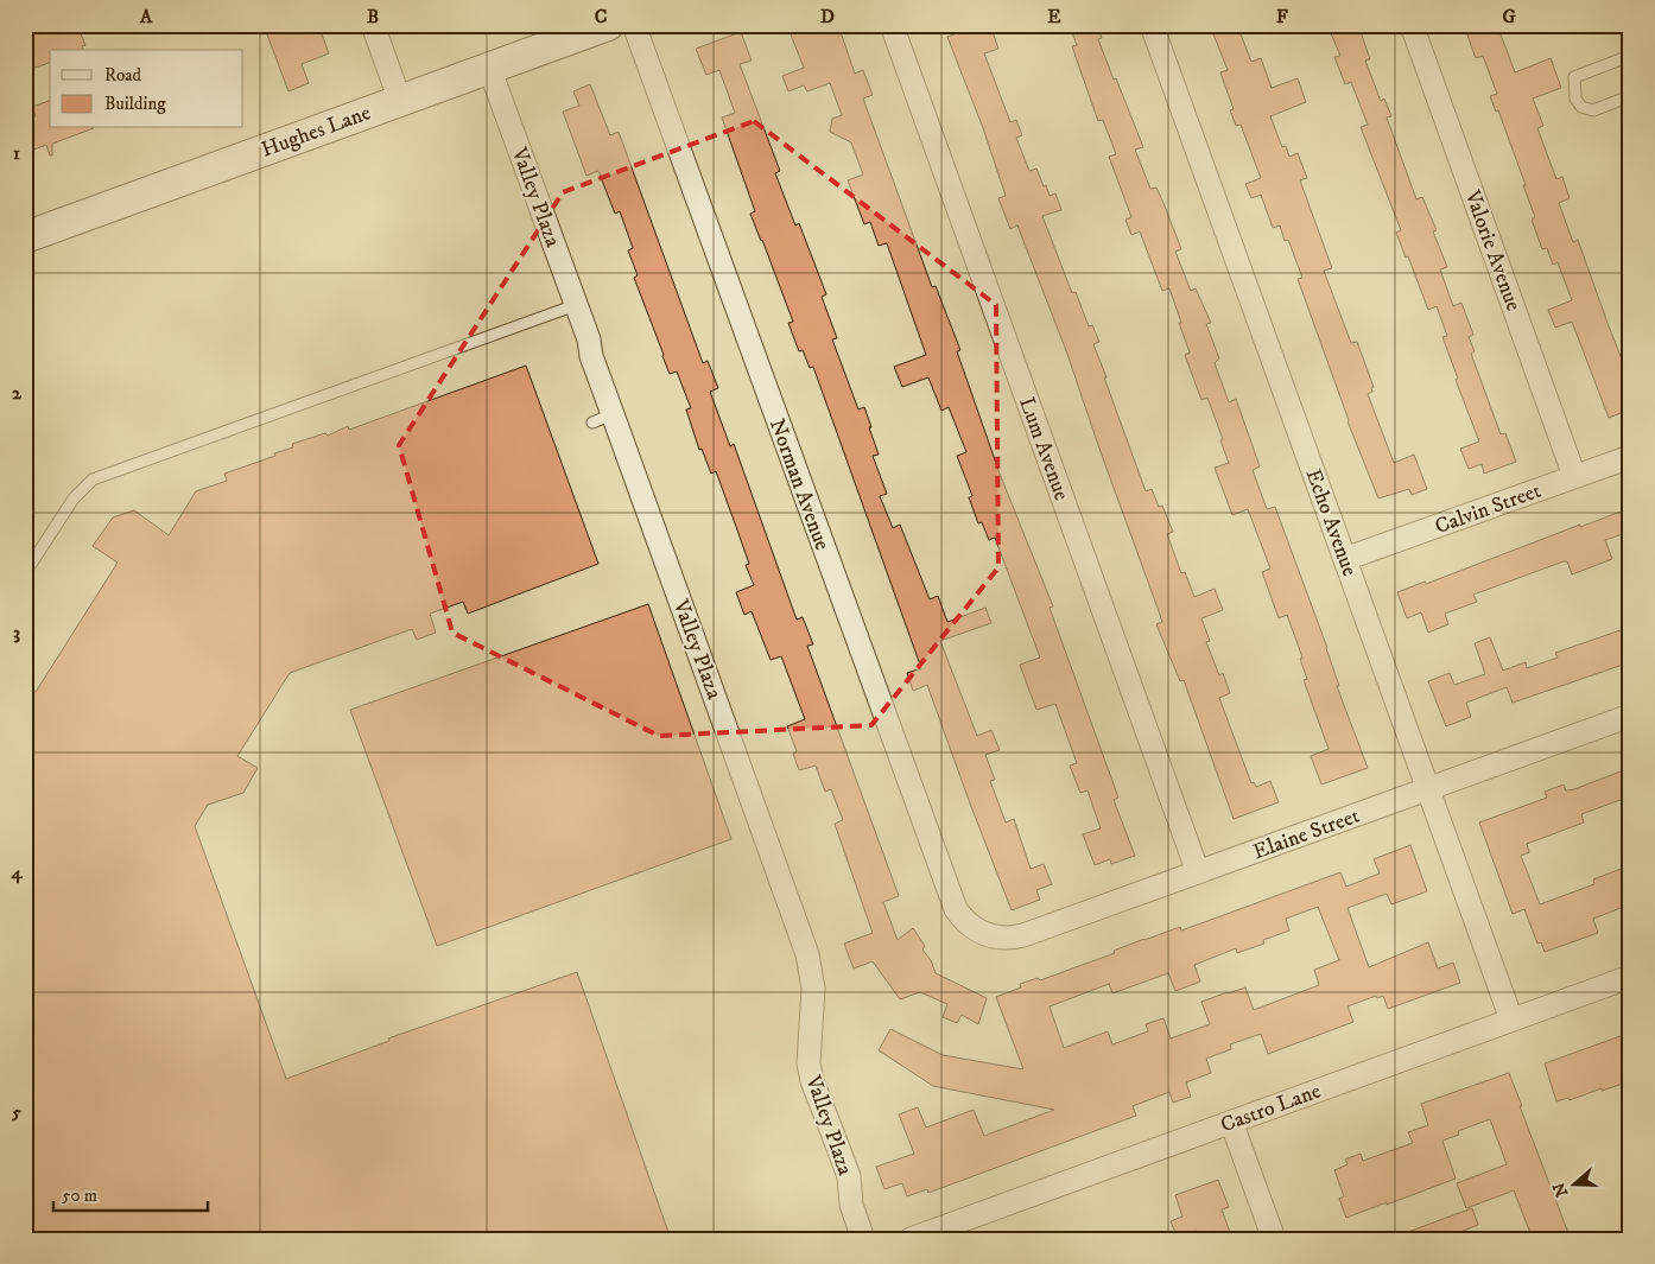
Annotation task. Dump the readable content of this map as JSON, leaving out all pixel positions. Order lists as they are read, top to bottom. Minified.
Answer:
{"streets":{"street":["Hughes Lane","Valley Plaza","Valorie Avenue","Lum Avenue","Norman Avenue","Calvin Street","Echo Avenue","Elaine Street","Castro Lane"]},"crossings":[["Hughes Lane","Valley Plaza"],["Valorie Avenue","Calvin Street"],["Lum Avenue","Elaine Street"],["Norman Avenue","Elaine Street"],["Calvin Street","Echo Avenue"],["Echo Avenue","Elaine Street"],["Echo Avenue","Castro Lane"]],"legend":["Road","Building"],"scale_bar":"50 m","north":"left","grid":{"columns":["A","B","C","D","E","F","G"],"rows":["1","2","3","4","5"]}}
